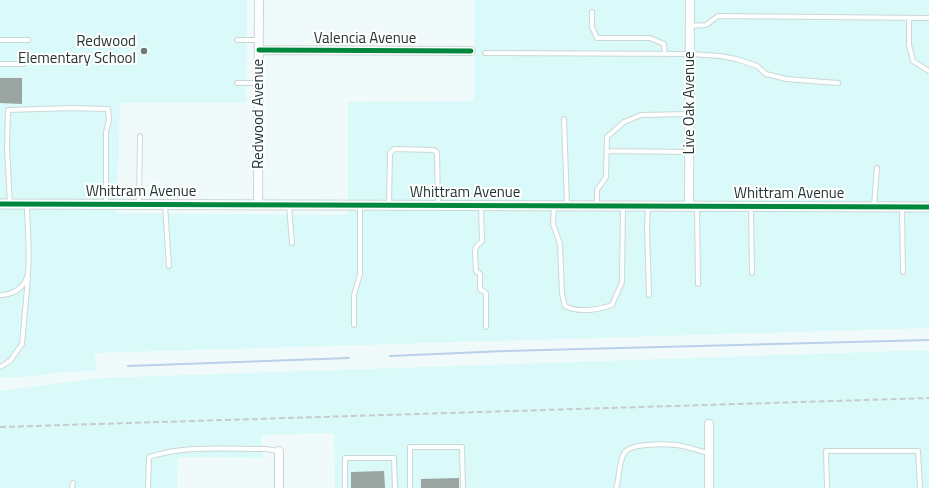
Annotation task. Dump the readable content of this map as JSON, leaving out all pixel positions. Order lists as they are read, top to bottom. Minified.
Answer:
{"streets":{"street":["Valencia Avenue","Live Oak Avenue","Redwood Avenue","Whittram Avenue"]},"crossings":[["Valencia Avenue","Redwood Avenue"],["Live Oak Avenue","Whittram Avenue"],["Redwood Avenue","Whittram Avenue"]],"places":["Redwood Elementary School"]}
